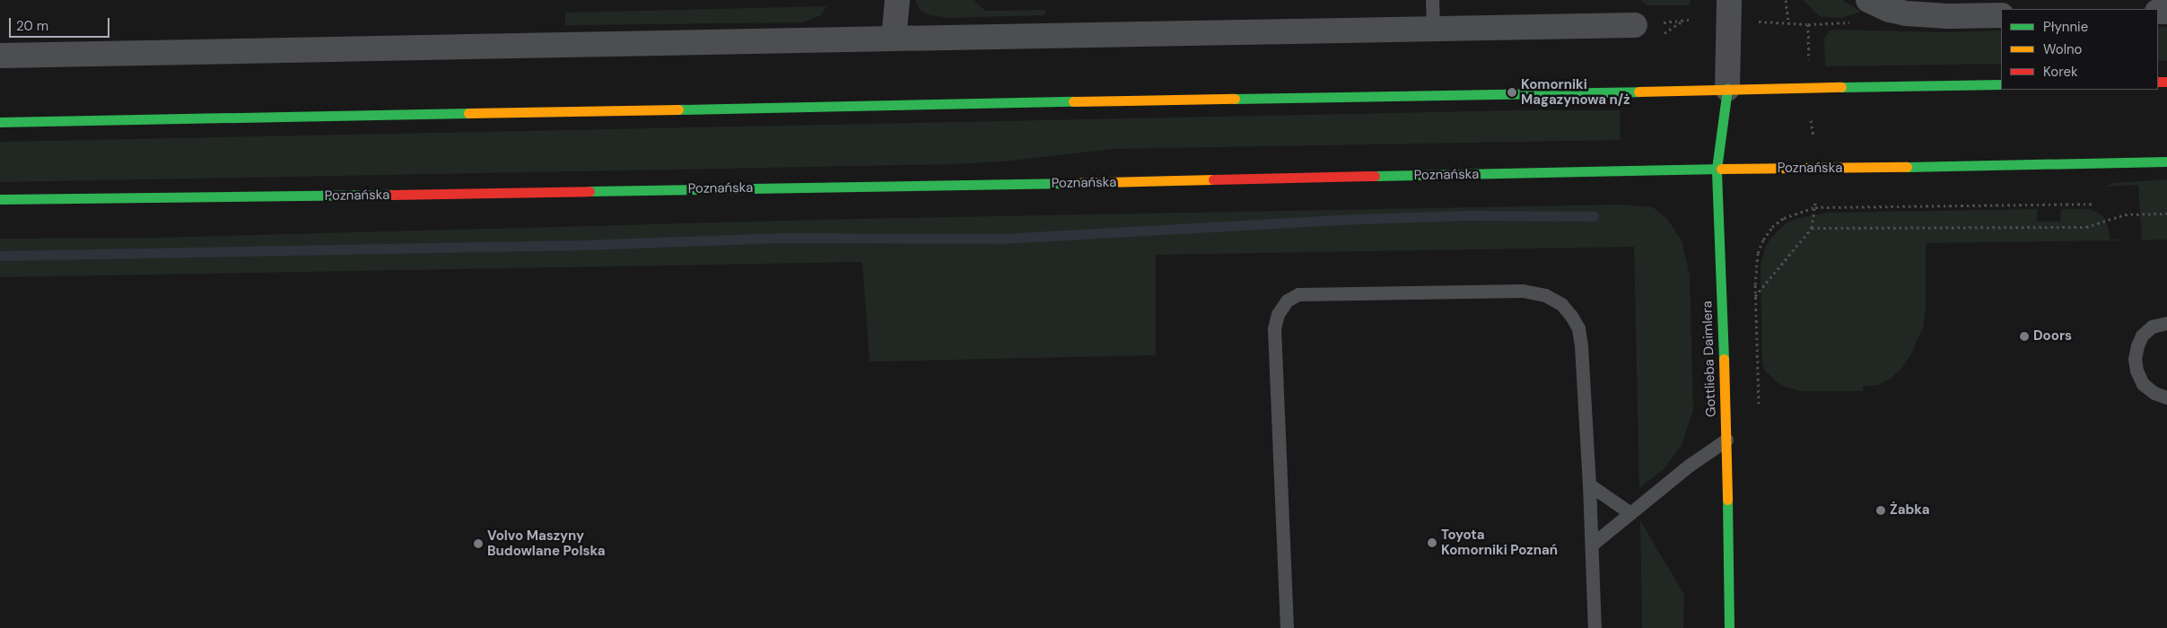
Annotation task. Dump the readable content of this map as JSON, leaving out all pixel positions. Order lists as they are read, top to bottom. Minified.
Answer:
{"streets":{"main road":["Poznańska","Gottlieba Daimlera"]},"crossings":[["Poznańska","Gottlieba Daimlera"]],"places":["Komorniki Magazynowa n/ż","Doors","Żabka","Toyota Komorniki Poznań","Volvo Maszyny Budowlane Polska"],"legend":["Płynnie","Wolno","Korek"],"scale_bar":"20 m"}
